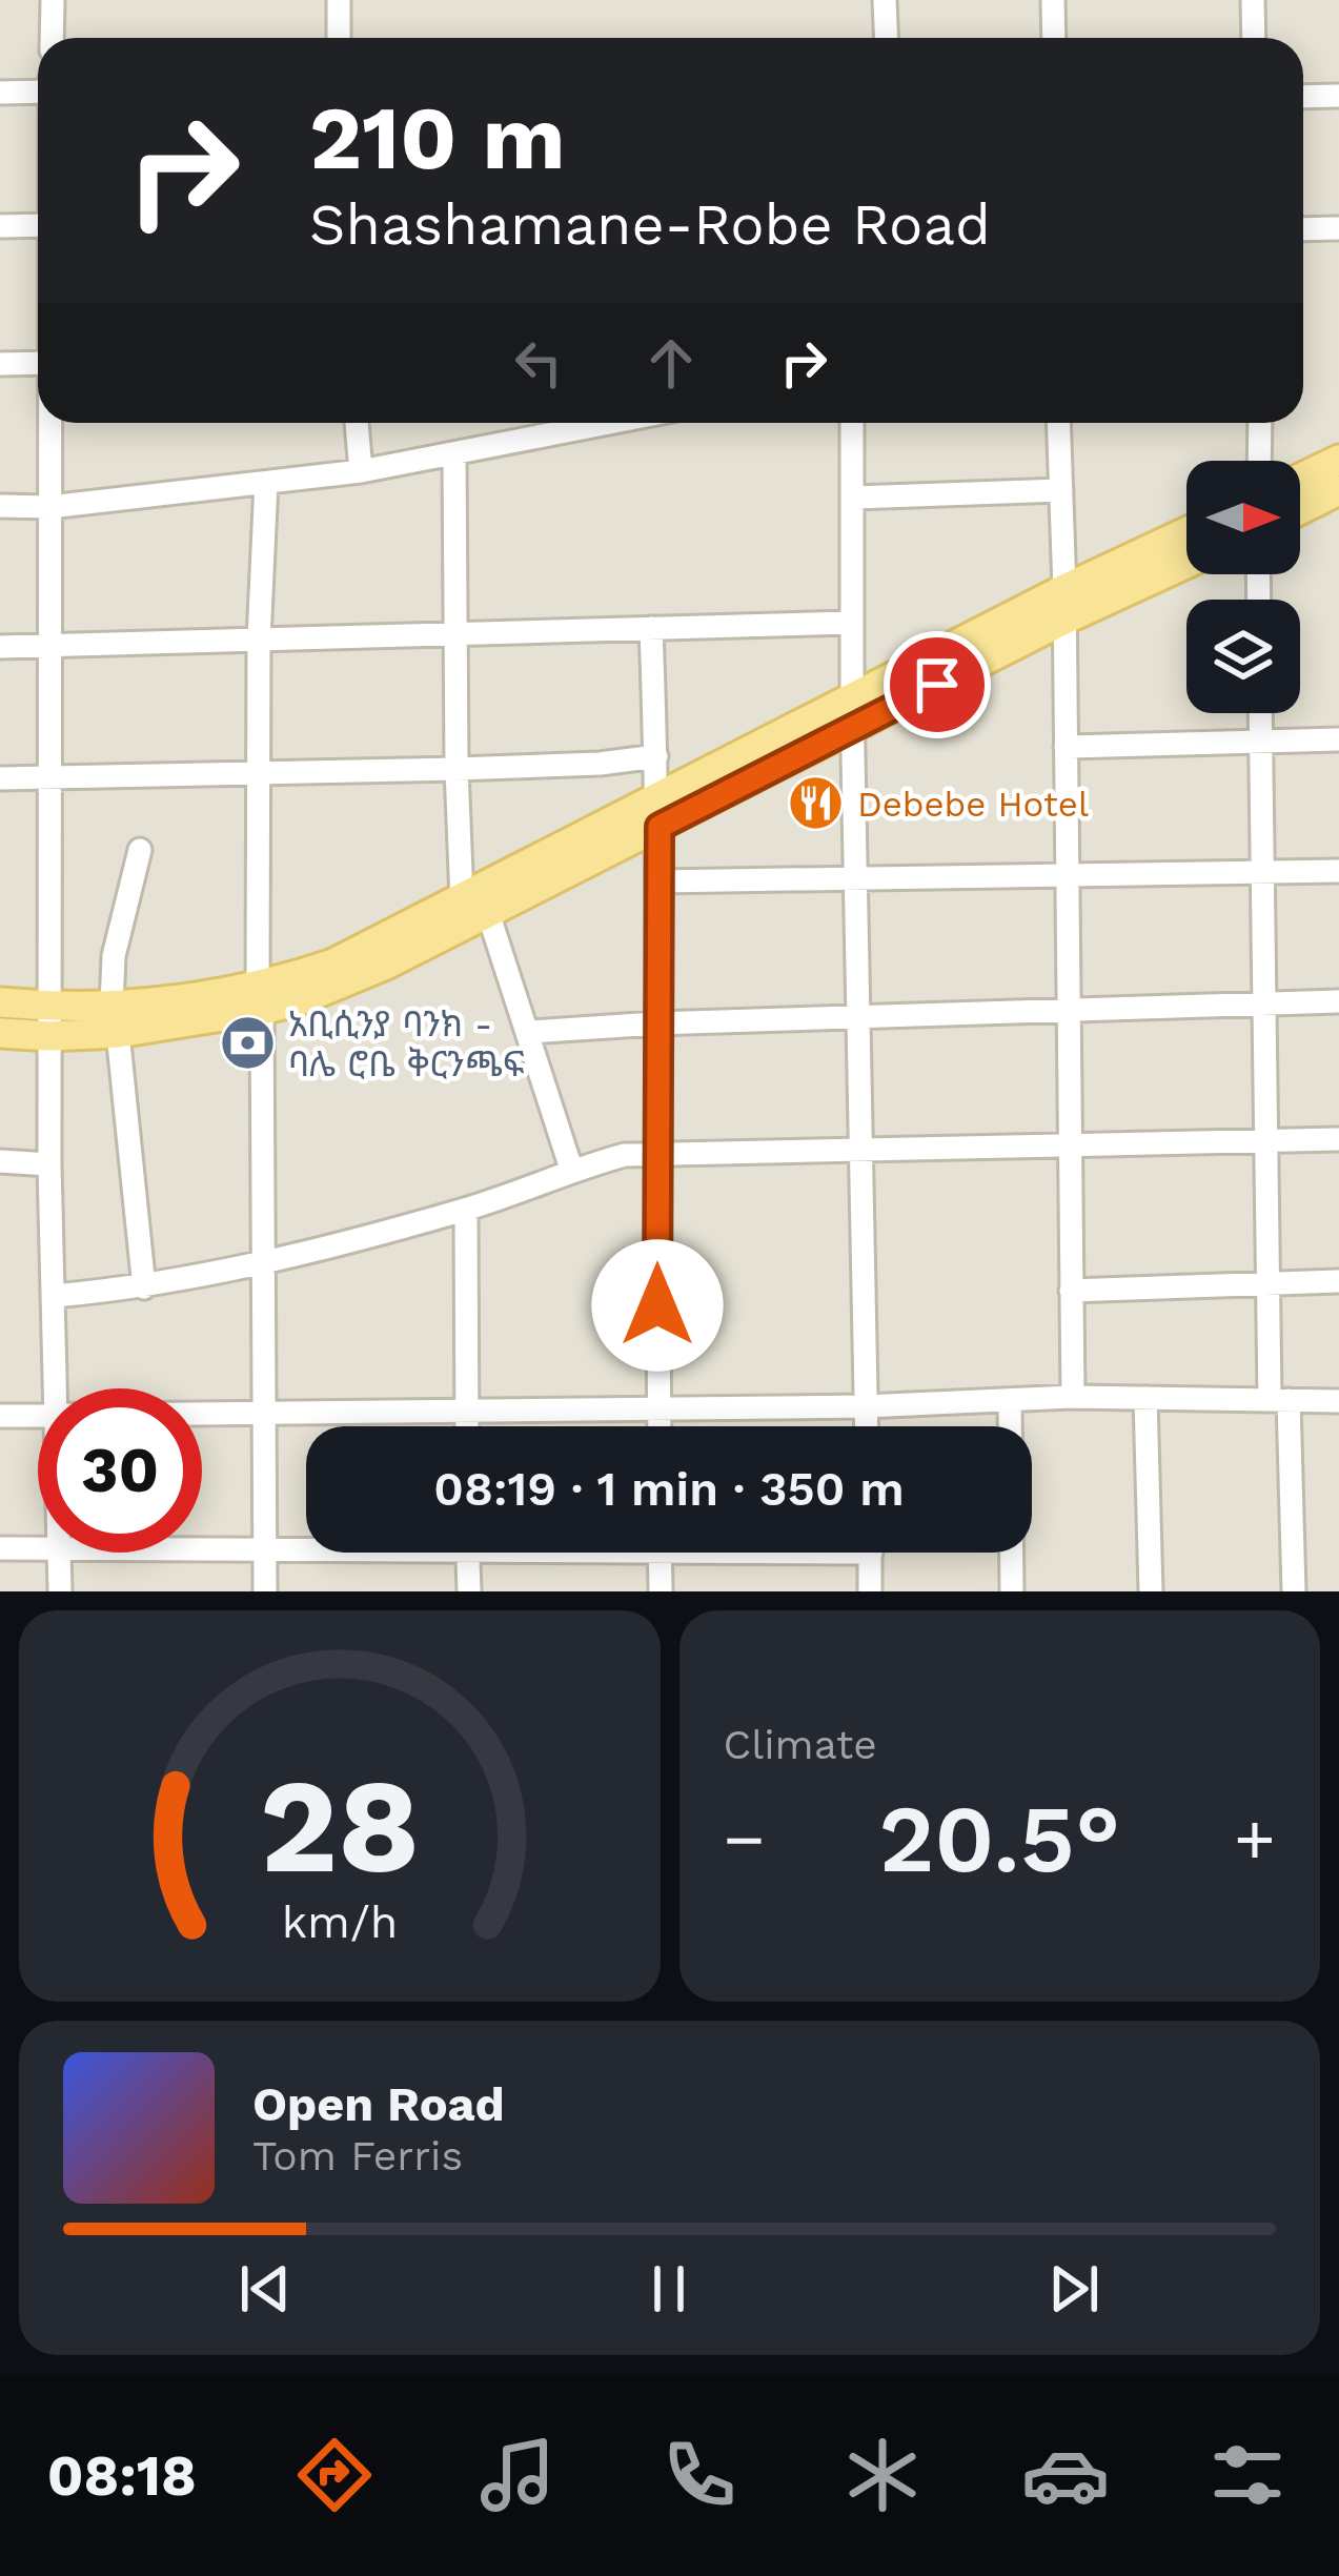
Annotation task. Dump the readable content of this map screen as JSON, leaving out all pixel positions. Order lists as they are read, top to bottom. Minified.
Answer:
{"places":{"restaurant":["Debebe Hotel"],"bank":["አቢሲንያ ባንክ - ባሌ ሮቤ ቅርንጫፍ"]},"north":"right","page":{"turn":["210 m","Shashamane-Robe Road"],"limit":"30","trip":"08:19 · 1 min · 350 m","tile":"Climate","heat":["−","20.5°","+"],"song":["Open Road","Tom Ferris"],"tabs":"08:18","gauge":["28","km/h"]}}
